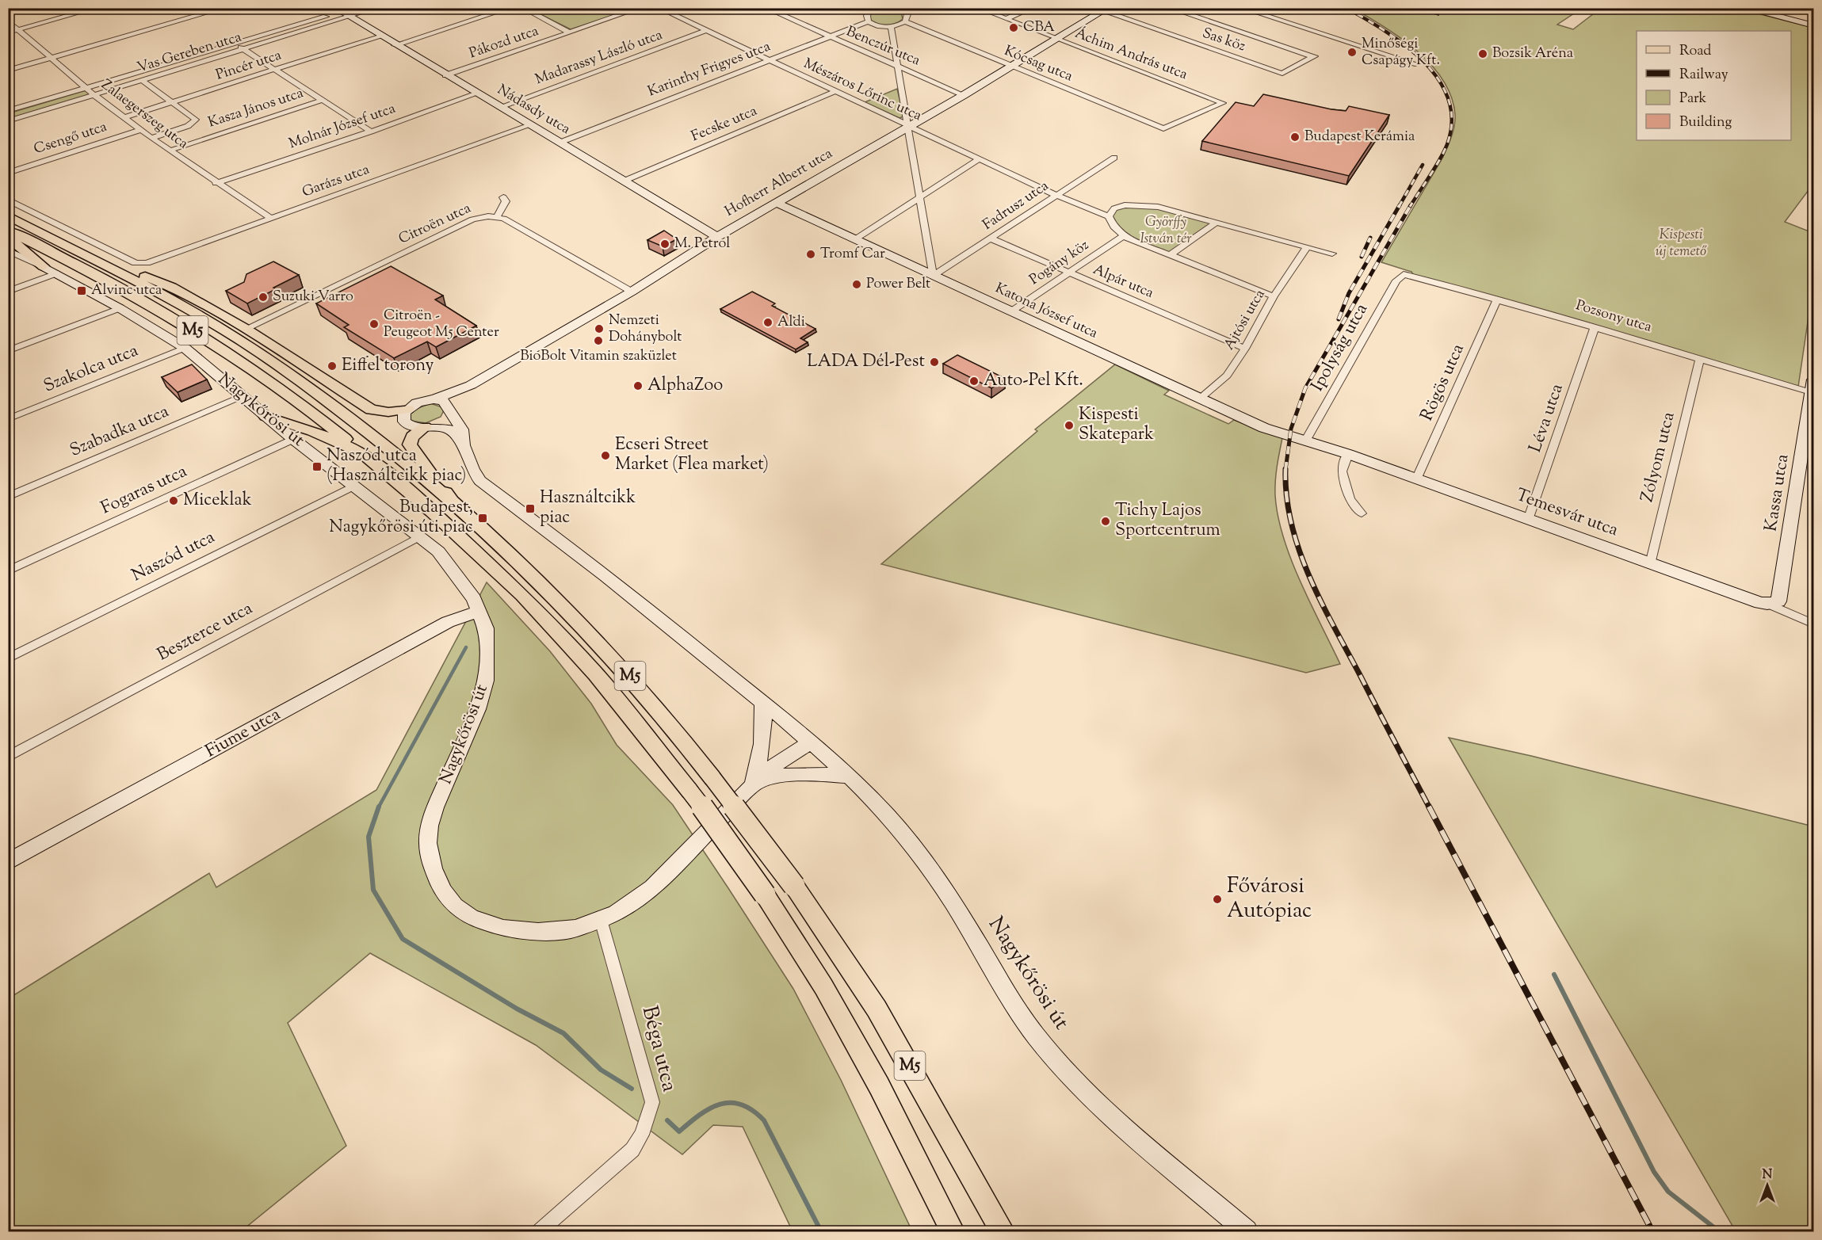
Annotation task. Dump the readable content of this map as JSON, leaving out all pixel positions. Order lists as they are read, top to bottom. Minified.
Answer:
{"streets":{"main road":["M5","Nagykőrösi út"],"street":["Sas köz","Pákozd utca","Benczúr utca","Vas Gereben utca","Áchim András utca","Madarassy László utca","Kócsag utca","Pincér utca","Karinthy Frigyes utca","Mészáros Lőrinc utca","Kasza János utca","Nádasdy utca","Zalaegerszeg utca","Fecske utca","Molnár József utca","Csengő utca","Garázs utca","Hofherr Albert utca","Fadrusz utca","Citroën utca","Pogány köz","Alpár utca","Katona József utca","Pozsony utca","Ajtósi utca","Ipolyság utca","Szakolca utca","Rögös utca","Léva utca","Szabadka utca","Zólyom utca","Fogaras utca","Kassa utca","Temesvár utca","Naszód utca","Beszterce utca","Fiume utca","Béga utca"]},"crossings":[["Sas köz","Hofherr Albert utca"],["Pákozd utca","Nádasdy utca"],["Benczúr utca","Karinthy Frigyes utca"],["Benczúr utca","Hofherr Albert utca"],["Vas Gereben utca","Nádasdy utca"],["Vas Gereben utca","Zalaegerszeg utca"],["Áchim András utca","Kócsag utca"],["Áchim András utca","Hofherr Albert utca"],["Madarassy László utca","Mészáros Lőrinc utca"],["Madarassy László utca","Nádasdy utca"],["Kócsag utca","Hofherr Albert utca"],["Pincér utca","Nádasdy utca"],["Pincér utca","Zalaegerszeg utca"],["Karinthy Frigyes utca","Mészáros Lőrinc utca"],["Karinthy Frigyes utca","Nádasdy utca"],["Mészáros Lőrinc utca","Fecske utca"],["Mészáros Lőrinc utca","Hofherr Albert utca"],["Mészáros Lőrinc utca","Fadrusz utca"],["Kasza János utca","Zalaegerszeg utca"],["Nádasdy utca","Fecske utca"],["Nádasdy utca","Molnár József utca"],["Nádasdy utca","Garázs utca"],["Nádasdy utca","Hofherr Albert utca"],["Zalaegerszeg utca","Molnár József utca"],["Zalaegerszeg utca","Csengő utca"],["Zalaegerszeg utca","Garázs utca"],["Hofherr Albert utca","Citroën utca"],["Hofherr Albert utca","Katona József utca"],["Hofherr Albert utca","Nagykőrösi út"],["Fadrusz utca","Alpár utca"],["Fadrusz utca","Katona József utca"],["Pogány köz","Alpár utca"],["Pogány köz","Katona József utca"],["Alpár utca","Ajtósi utca"],["Katona József utca","Ajtósi utca"],["Katona József utca","Ipolyság utca"],["Katona József utca","Temesvár utca"],["Pozsony utca","Ipolyság utca"],["Pozsony utca","Rögös utca"],["Pozsony utca","Léva utca"],["Pozsony utca","Zólyom utca"],["Pozsony utca","Kassa utca"],["M5","Nagykőrösi út"],["Ipolyság utca","Temesvár utca"],["Szakolca utca","Nagykőrösi út"],["Rögös utca","Temesvár utca"],["Nagykőrösi út","Szabadka utca"],["Nagykőrösi út","Fogaras utca"],["Nagykőrösi út","Naszód utca"],["Nagykőrösi út","Beszterce utca"],["Nagykőrösi út","Fiume utca"],["Nagykőrösi út","Béga utca"],["Léva utca","Temesvár utca"],["Zólyom utca","Temesvár utca"],["Kassa utca","Temesvár utca"]],"parks":["Györffy István tér","Kispesti új temető"],"places":{"other":["CBA","Minőségi Csapágy Kft.","Bozsik Aréna","Budapest Kerámia","M. Petrol","Tromf Car","Power Belt","Suzuki Varro","Aldi","Citroën - Peugeot M5 Center","Nemzeti Dohánybolt","BioBolt Vitamin szaküzlet","LADA Dél-Pest","Eiffel torony","Auto-Pel Kft.","AlphaZoo","Kispesti Skatepark","Ecseri Street Market (Flea market)","Miceklak","Tichy Lajos Sportcentrum","Fővárosi Autópiac"],"transit":["Alvinc utca","Naszód utca (Használtcikk piac)","Használtcikk piac","Budapest, Nagykőrösi úti piac"]},"legend":["Road","Railway","Park","Building"],"north":"top"}
